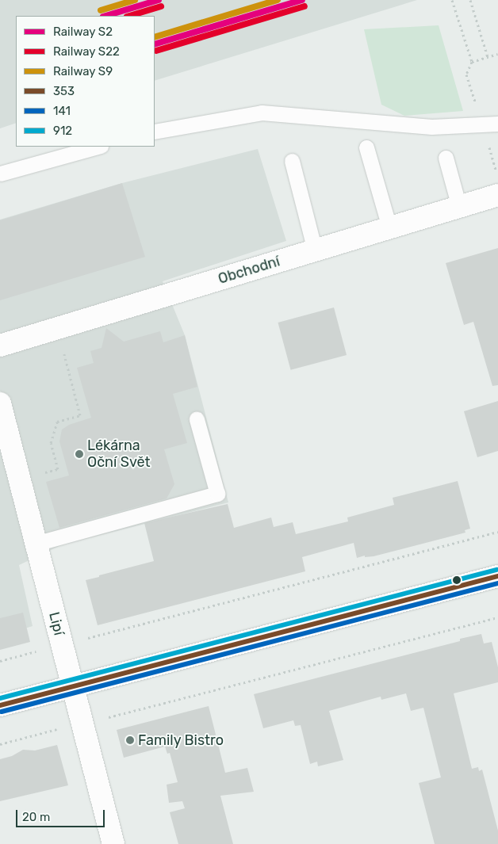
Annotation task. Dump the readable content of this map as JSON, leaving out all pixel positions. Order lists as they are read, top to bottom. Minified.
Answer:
{"streets":{"street":["Obchodní","Lipí"]},"places":["Lékárna Oční Svět","Family Bistro"],"lines":["rail line S2","rail line S9","rail line S22","transit line 912","transit line 353","transit line 141"],"legend":["Railway S2","Railway S22","Railway S9","353","141","912"],"scale_bar":"20 m"}
